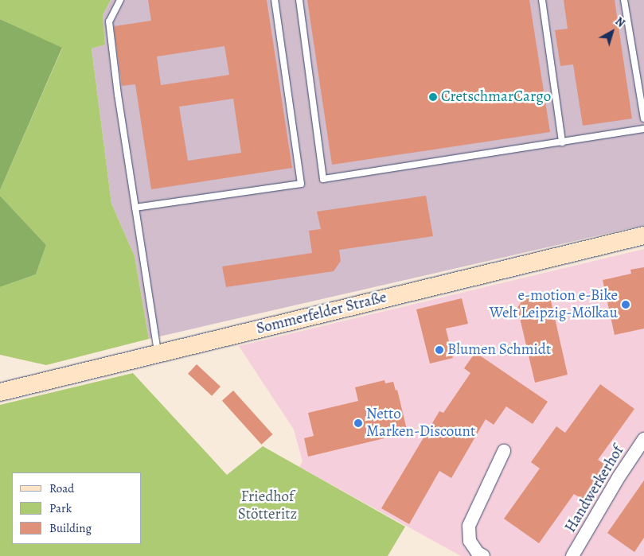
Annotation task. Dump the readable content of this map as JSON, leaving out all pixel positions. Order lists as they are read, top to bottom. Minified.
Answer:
{"streets":{"main road":["Sommerfelder Straße"],"street":["Handwerkerhof"]},"parks":["Friedhof Stötteritz"],"places":["CretschmarCargo","e-motion e-Bike Welt Leipzig-Mölkau","Blumen Schmidt","Netto Marken-Discount"],"legend":["Road","Park","Building"],"north":"top right"}
